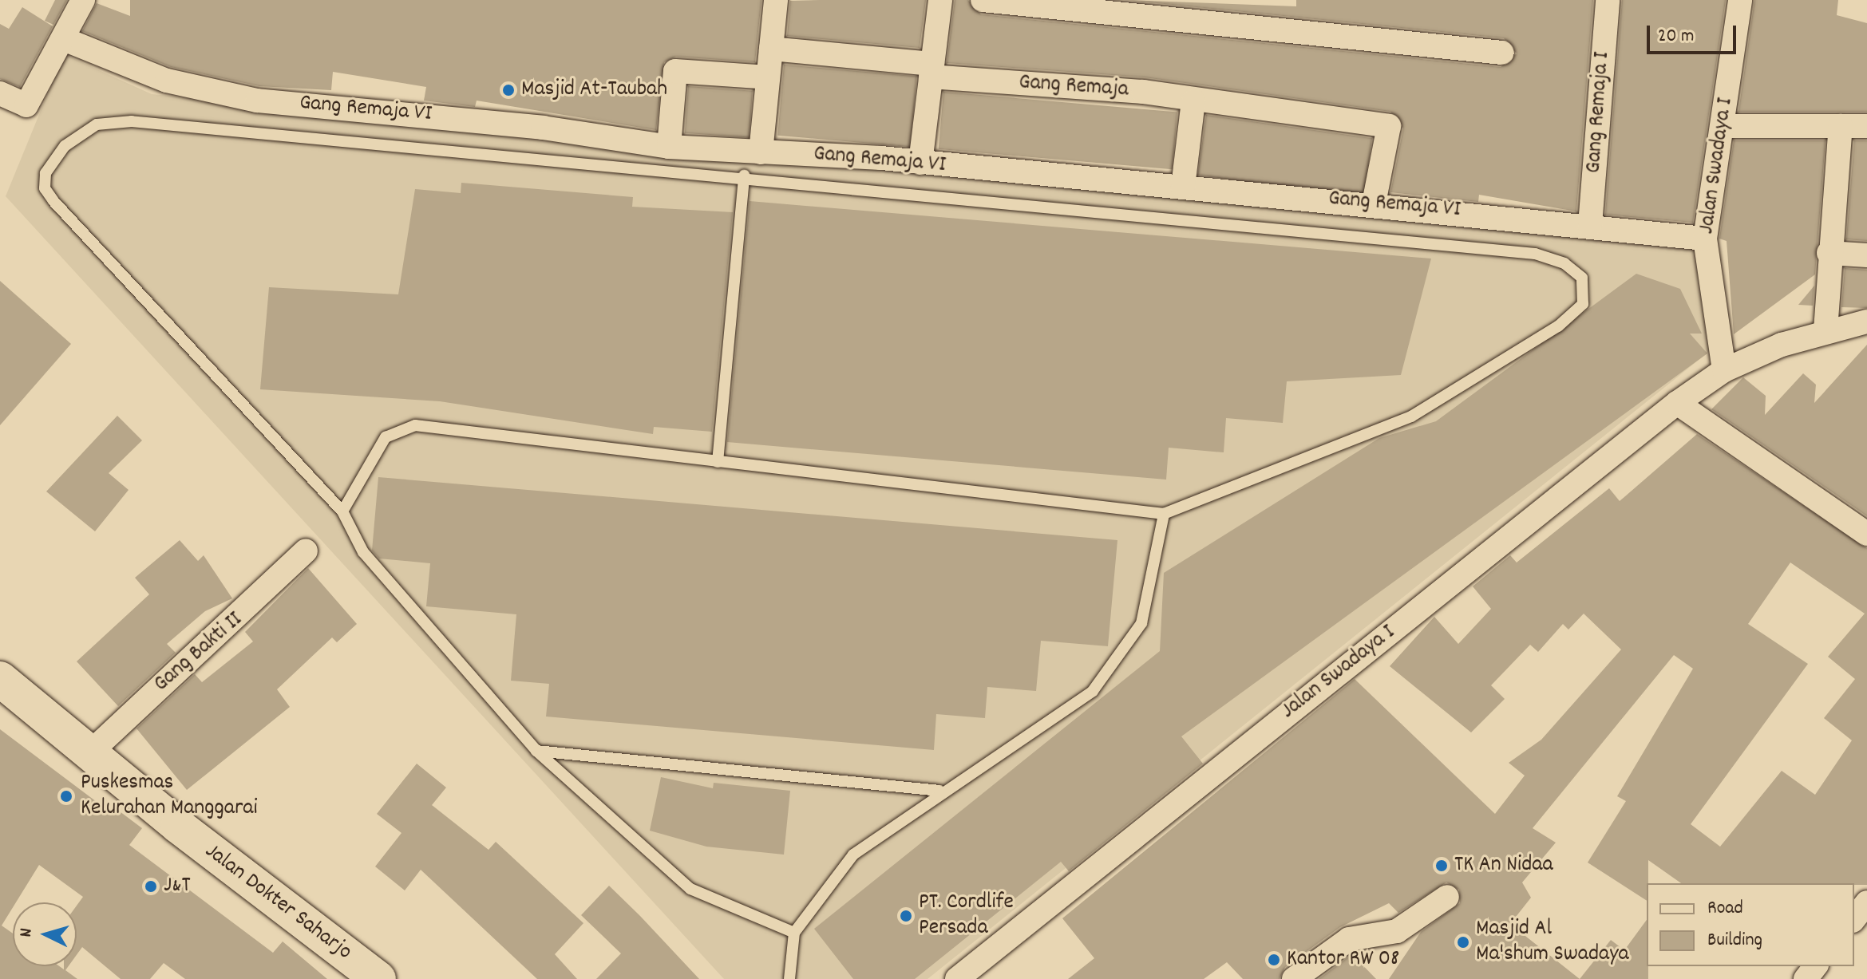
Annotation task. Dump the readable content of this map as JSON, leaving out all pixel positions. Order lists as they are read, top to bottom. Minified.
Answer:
{"streets":{"main road":["Jalan Dokter Saharjo"],"street":["Gang Remaja","Gang Remaja VI","Gang Remaja I","Jalan Swadaya I","Gang Bakti II"]},"crossings":[["Gang Remaja","Gang Remaja VI"],["Gang Remaja VI","Gang Remaja I"],["Gang Remaja VI","Jalan Swadaya I"],["Gang Bakti II","Jalan Dokter Saharjo"]],"places":["Masjid At-Taubah","Puskesmas Kelurahan Manggarai","TK An Nidaa","J&T","PT. Cordlife Persada","Masjid Al Ma'shum Swadaya","Kantor RW 08"],"legend":["Road","Building"],"scale_bar":"20 m","north":"left"}
